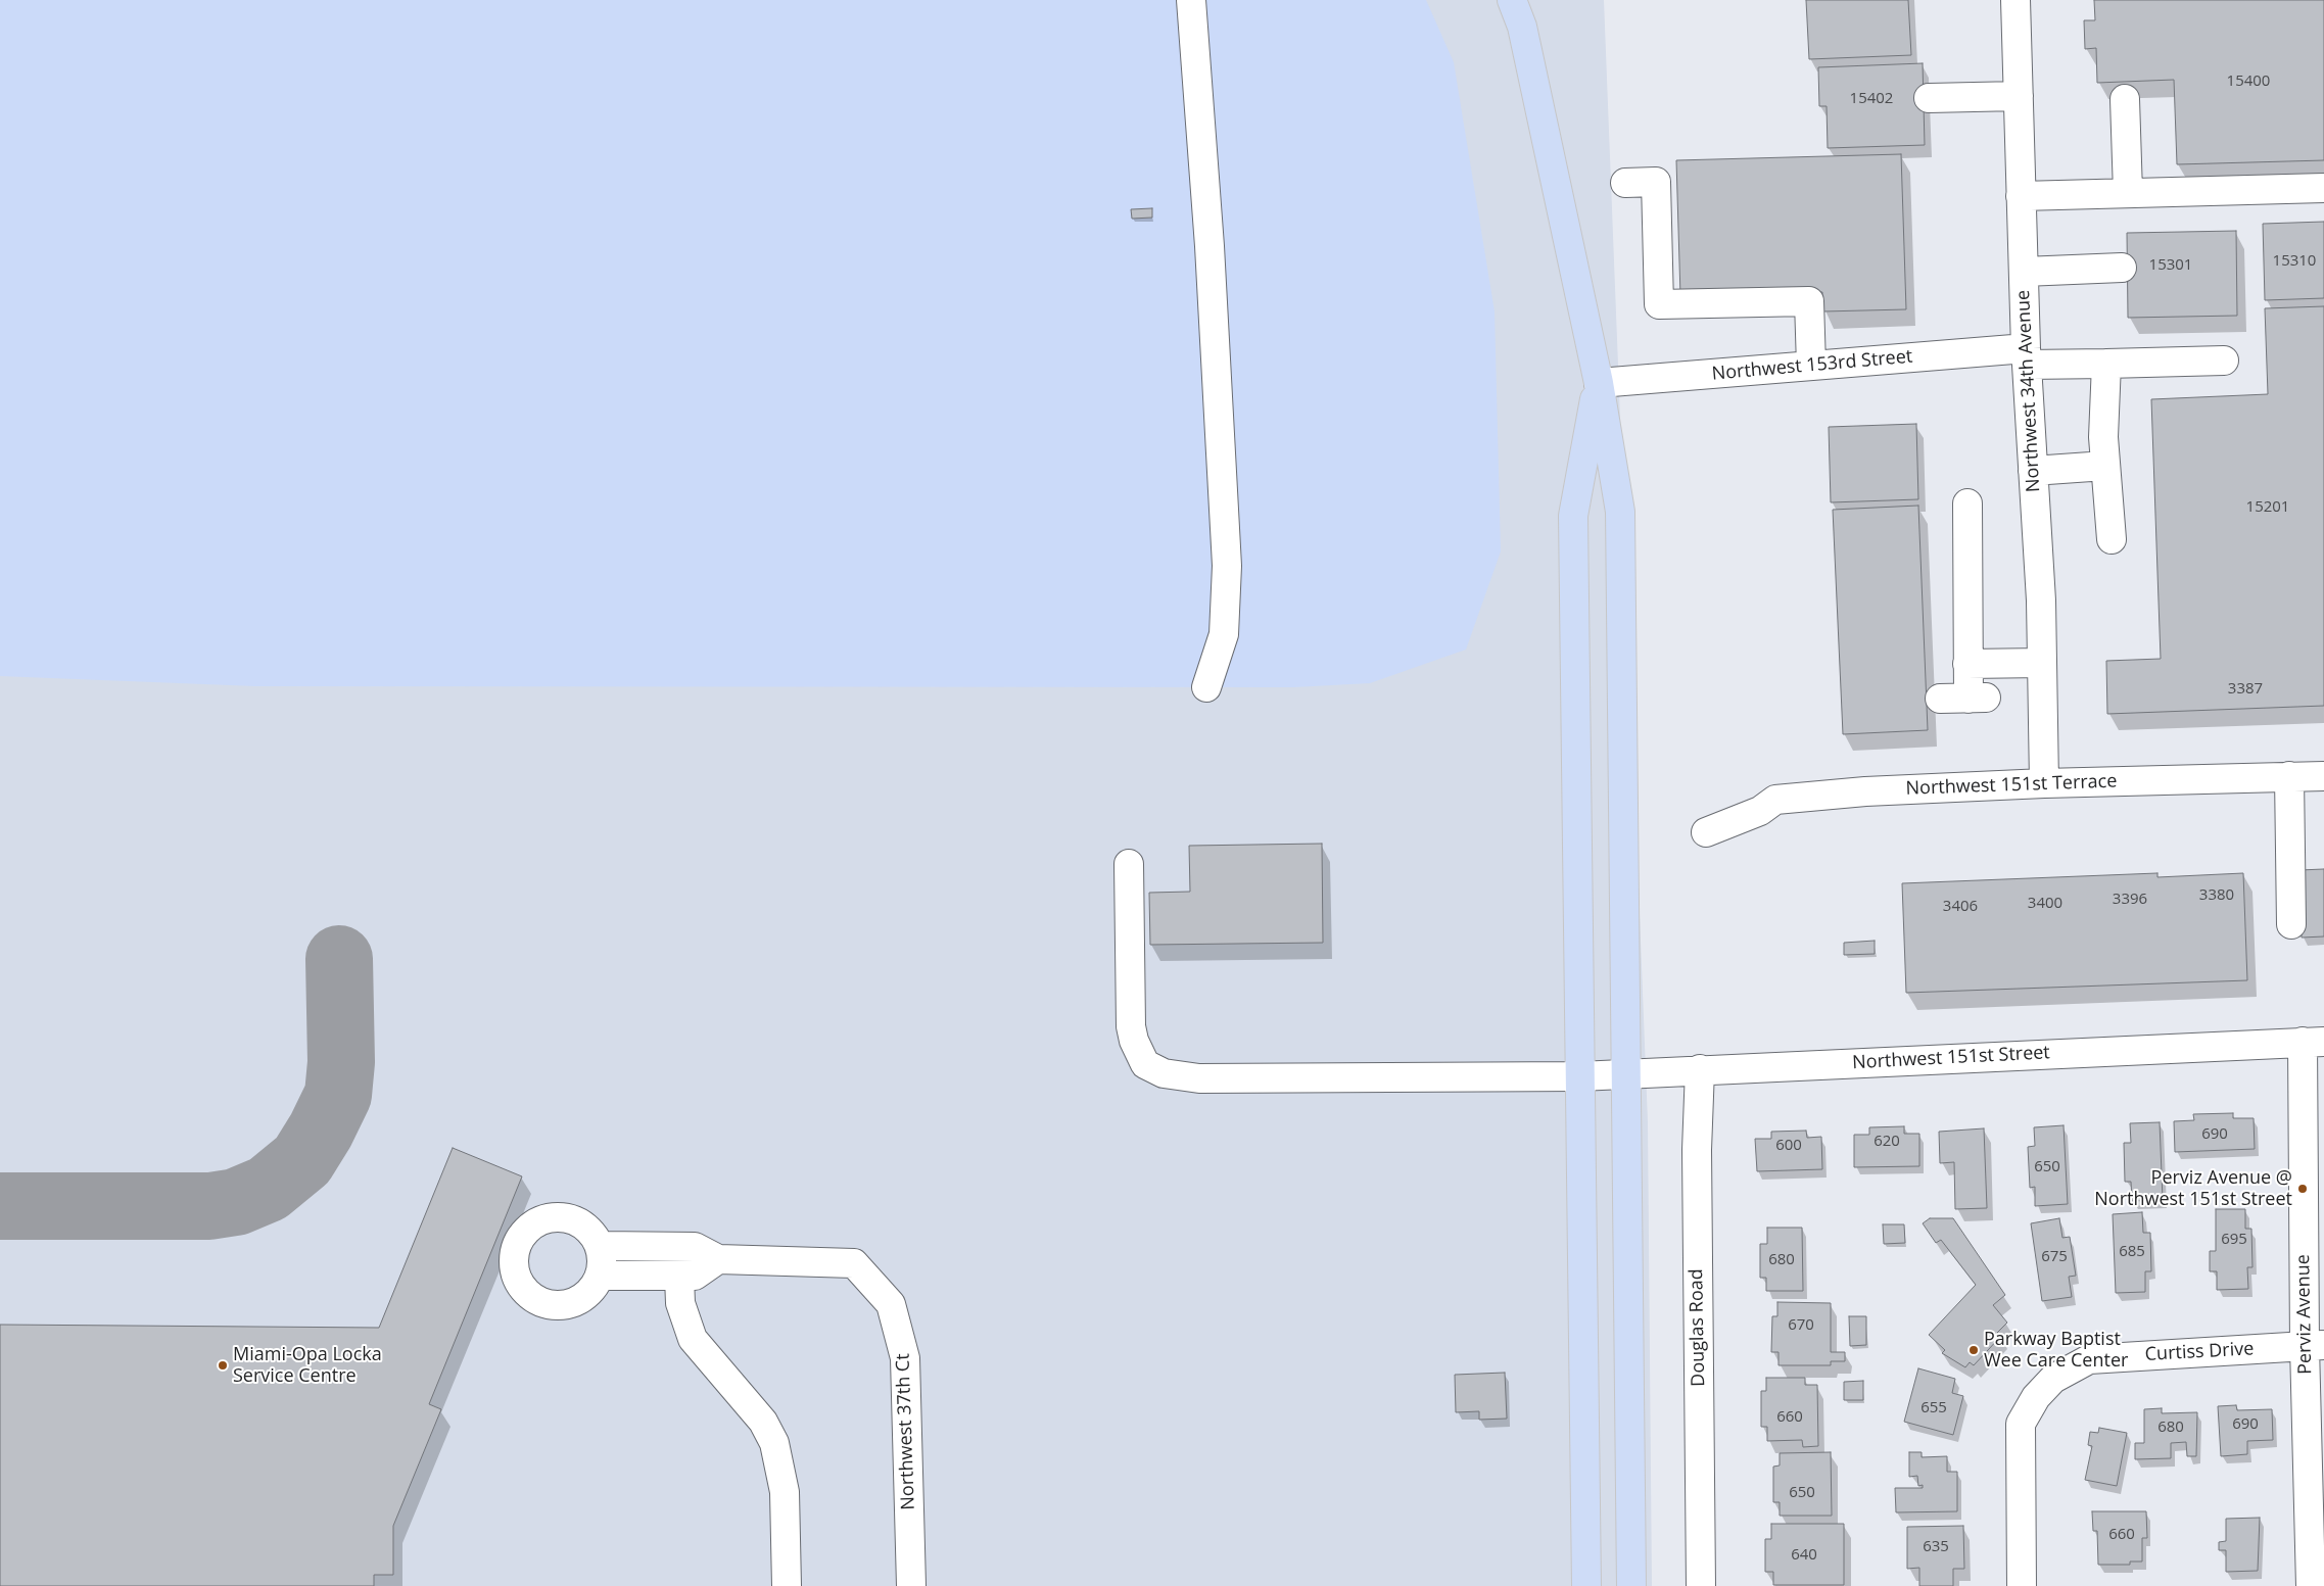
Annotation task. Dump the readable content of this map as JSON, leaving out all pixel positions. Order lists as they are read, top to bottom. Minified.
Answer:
{"streets":{"street":["Northwest 153rd Street","Northwest 34th Avenue","Northwest 151st Terrace","Northwest 151st Street","Perviz Avenue","Douglas Road","Curtiss Drive","Northwest 37th Ct"]},"crossings":[["Northwest 153rd Street","Northwest 34th Avenue"],["Northwest 34th Avenue","Northwest 151st Terrace"],["Northwest 151st Street","Perviz Avenue"],["Northwest 151st Street","Douglas Road"],["Perviz Avenue","Curtiss Drive"]],"places":["Perviz Avenue @ Northwest 151st Street","Parkway Baptist Wee Care Center","Miami-Opa Locka Service Centre"],"house_numbers":["15400","15402","15310","15301","15201","3387","3380","3396","3400","3406","690","620","600","650","695","685","675","680","670","655","660","690","680","650","660","635","640"]}
